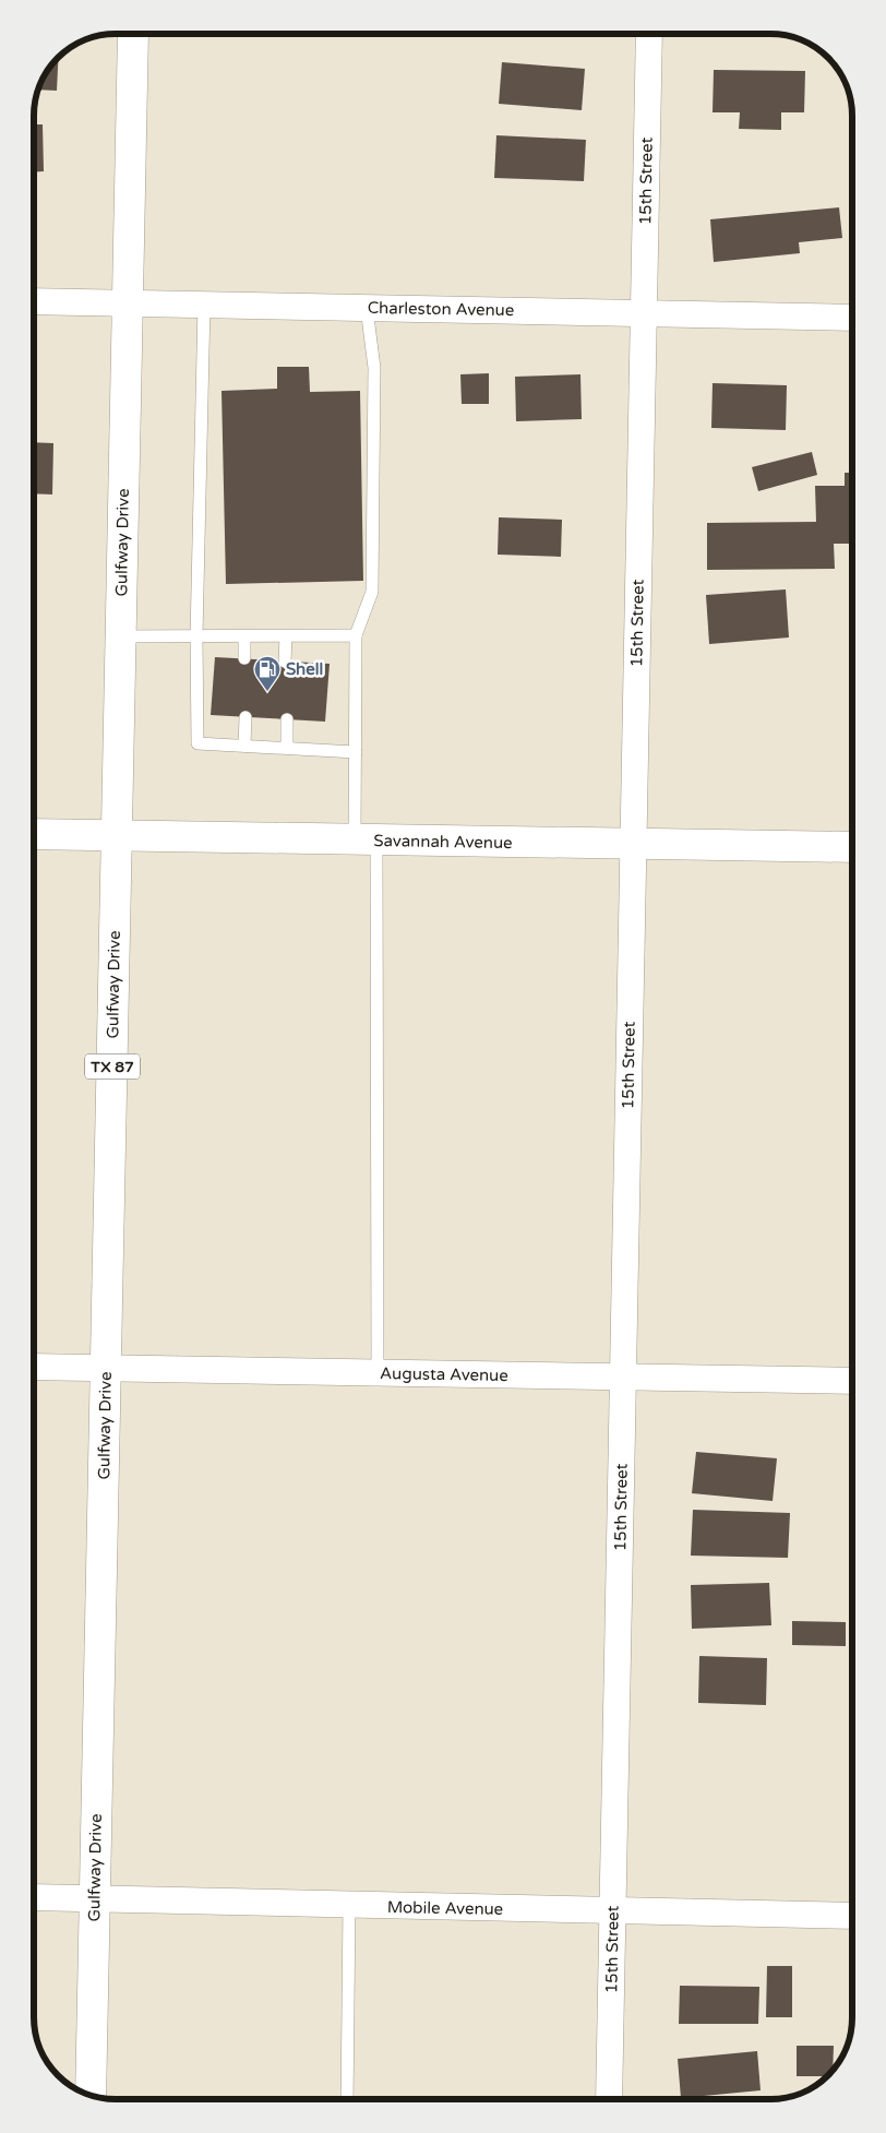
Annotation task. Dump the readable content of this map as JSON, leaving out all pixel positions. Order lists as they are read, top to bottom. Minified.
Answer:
{"streets":{"main road":["Gulfway Drive","Savannah Avenue","TX 87"],"street":["15th Street","Charleston Avenue","Augusta Avenue","Mobile Avenue"]},"crossings":[["15th Street","Charleston Avenue"],["15th Street","Savannah Avenue"],["15th Street","Augusta Avenue"],["15th Street","Mobile Avenue"],["Charleston Avenue","Gulfway Drive"],["Gulfway Drive","Savannah Avenue"],["Gulfway Drive","Augusta Avenue"],["Gulfway Drive","Mobile Avenue"]],"places":{"fuel station":["Shell"]}}
